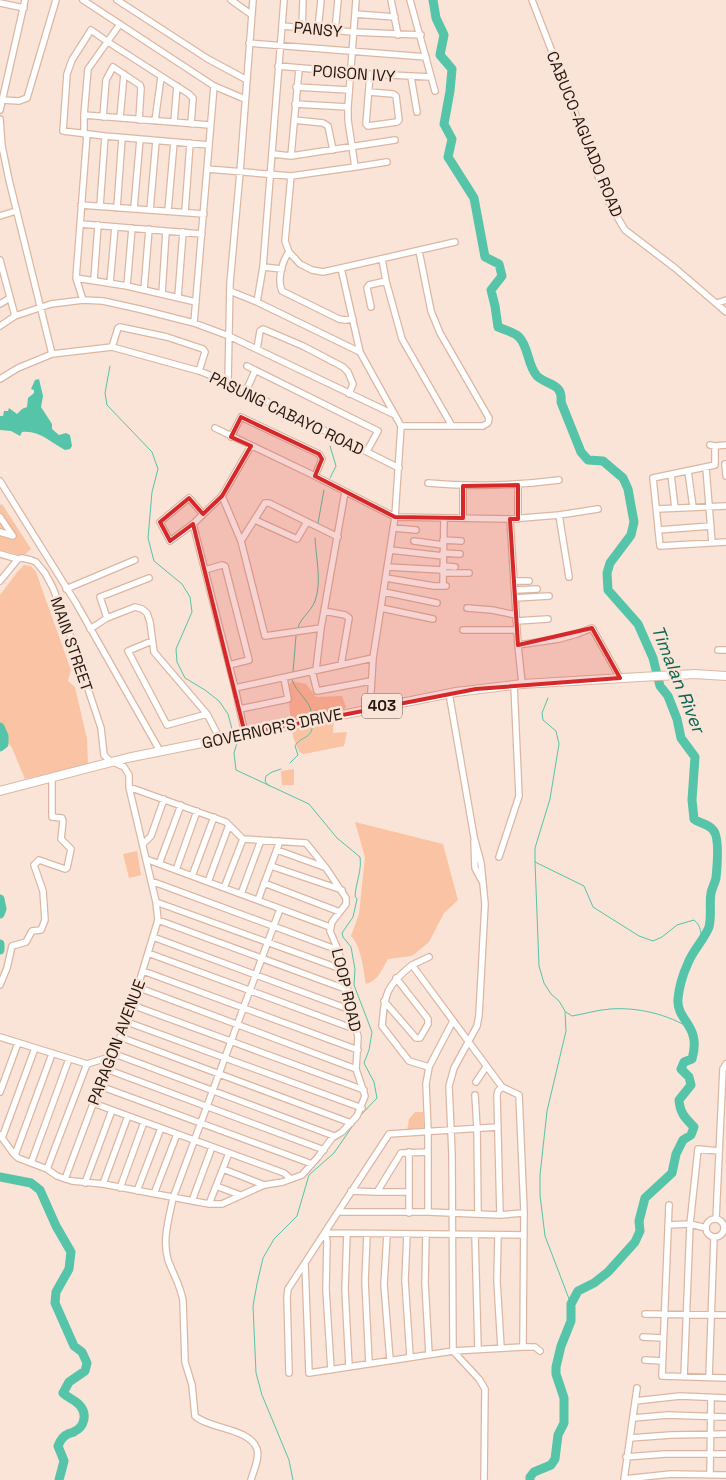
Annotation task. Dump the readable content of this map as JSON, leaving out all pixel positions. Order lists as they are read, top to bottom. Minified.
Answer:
{"streets":{"main road":["403","GOVERNOR'S DRIVE"],"street":["PANSY","POISON IVY","CABUCO-AGUADO ROAD","PASUNG CABAYO ROAD","MAIN STREET","LOOP ROAD","PARAGON AVENUE"]},"crossings":[["LOOP ROAD","PARAGON AVENUE"]],"water":["Timalan River"]}
